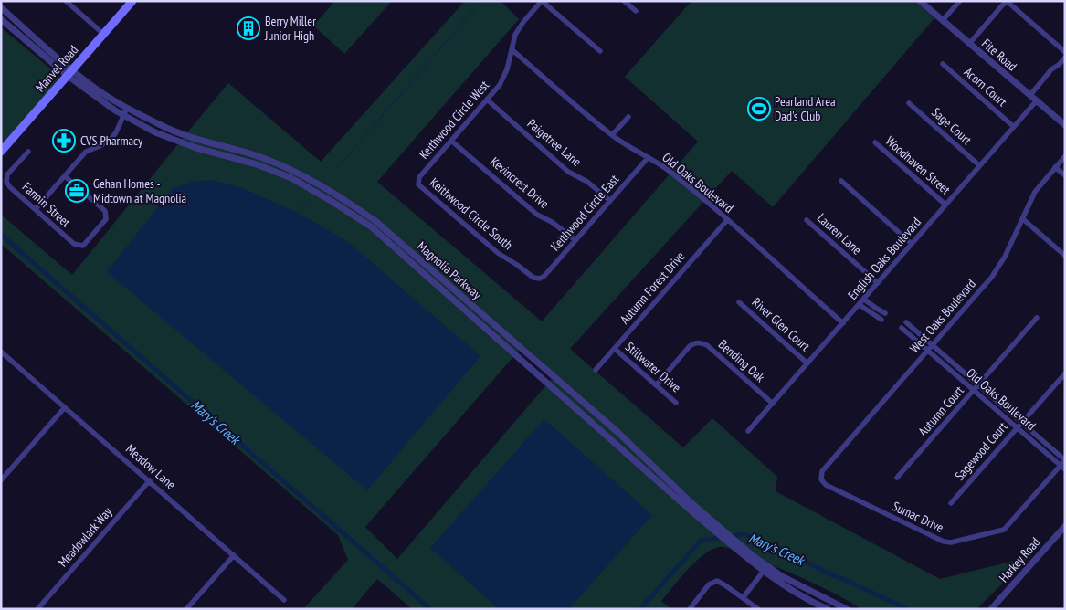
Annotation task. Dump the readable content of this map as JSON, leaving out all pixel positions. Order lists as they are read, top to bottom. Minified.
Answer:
{"streets":{"main road":["Manvel Road"],"street":["Fite Road","Acorn Court","Keithwood Circle West","Sage Court","Paigetree Lane","Woodhaven Street","Kevincrest Drive","Old Oaks Boulevard","Fannin Street","Keithwood Circle East","Keithwood Circle South","Lauren Lane","English Oaks Boulevard","Magnolia Parkway","Autumn Forest Drive","West Oaks Boulevard","River Glen Court","Bending Oak","Stillwater Drive","Autumn Court","Sagewood Court","Meadow Lane","Sumac Drive","Meadowlark Way","Harkey Road"]},"crossings":[["Fite Road","English Oaks Boulevard"],["Manvel Road","Magnolia Parkway"],["Acorn Court","English Oaks Boulevard"],["Keithwood Circle West","Paigetree Lane"],["Keithwood Circle West","Kevincrest Drive"],["Keithwood Circle West","Old Oaks Boulevard"],["Keithwood Circle West","Keithwood Circle South"],["Sage Court","English Oaks Boulevard"],["Paigetree Lane","Keithwood Circle East"],["Woodhaven Street","English Oaks Boulevard"],["Kevincrest Drive","Keithwood Circle East"],["Old Oaks Boulevard","Keithwood Circle East"],["Old Oaks Boulevard","English Oaks Boulevard"],["Old Oaks Boulevard","Autumn Forest Drive"],["Old Oaks Boulevard","West Oaks Boulevard"],["Old Oaks Boulevard","Autumn Court"],["Old Oaks Boulevard","Sagewood Court"],["Old Oaks Boulevard","Sumac Drive"],["Keithwood Circle East","Keithwood Circle South"],["Lauren Lane","English Oaks Boulevard"],["English Oaks Boulevard","River Glen Court"],["English Oaks Boulevard","Bending Oak"],["Autumn Forest Drive","Stillwater Drive"],["West Oaks Boulevard","Sumac Drive"],["Bending Oak","Stillwater Drive"],["Meadow Lane","Meadowlark Way"]],"water":["Mary's Creek"],"places":{"building":["Berry Miller Junior High"],"sports":["Pearland Area Dad's Club"],"pharmacy":["CVS Pharmacy"],"office":["Gehan Homes - Midtown at Magnolia"]}}
